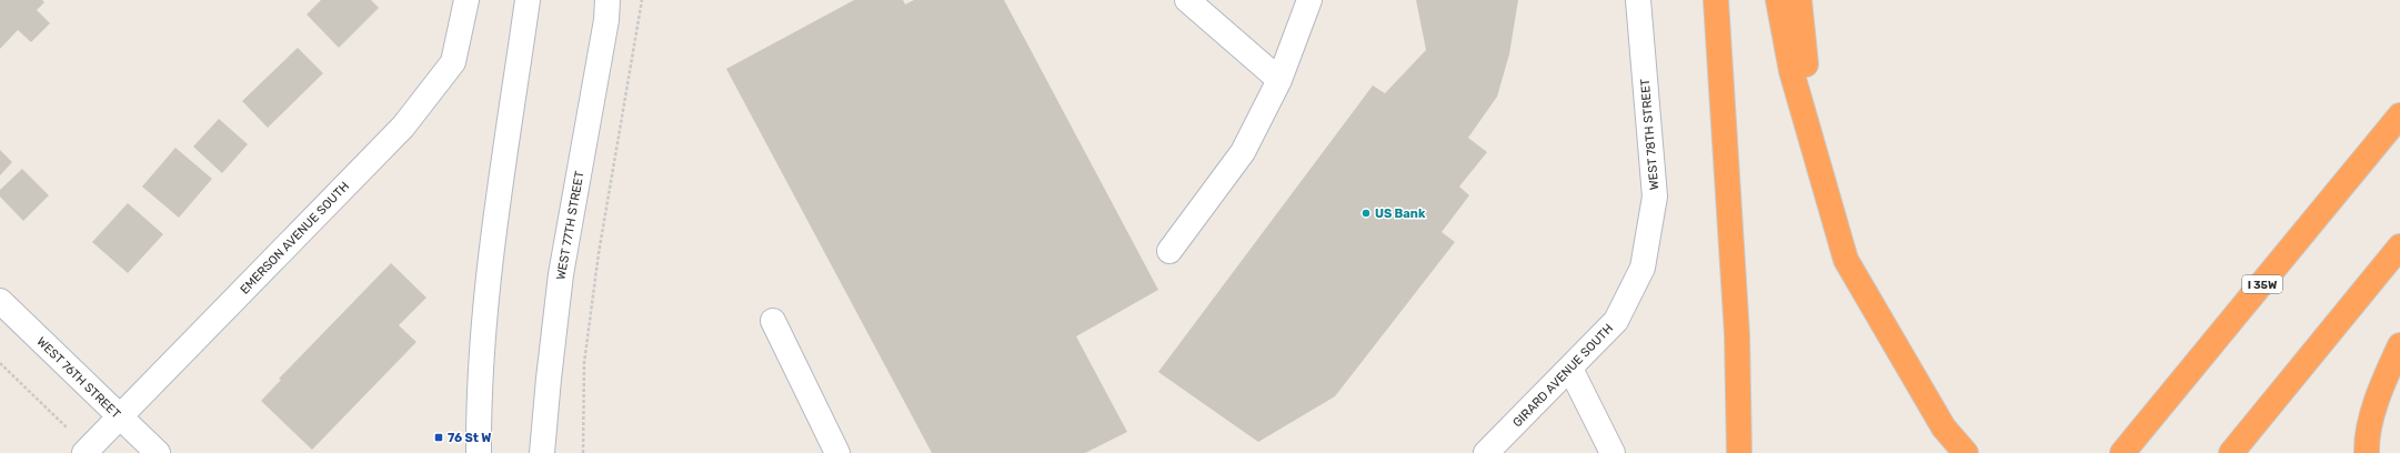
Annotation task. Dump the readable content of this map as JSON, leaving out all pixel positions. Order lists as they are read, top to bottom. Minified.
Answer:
{"streets":{"highway":["I 35W"],"street":["WEST 78TH STREET","WEST 77TH STREET","EMERSON AVENUE SOUTH","GIRARD AVENUE SOUTH","WEST 76TH STREET"]},"crossings":[["WEST 78TH STREET","GIRARD AVENUE SOUTH"],["EMERSON AVENUE SOUTH","WEST 76TH STREET"]],"places":{"other":["US Bank"],"transit":["76 St W"]}}
